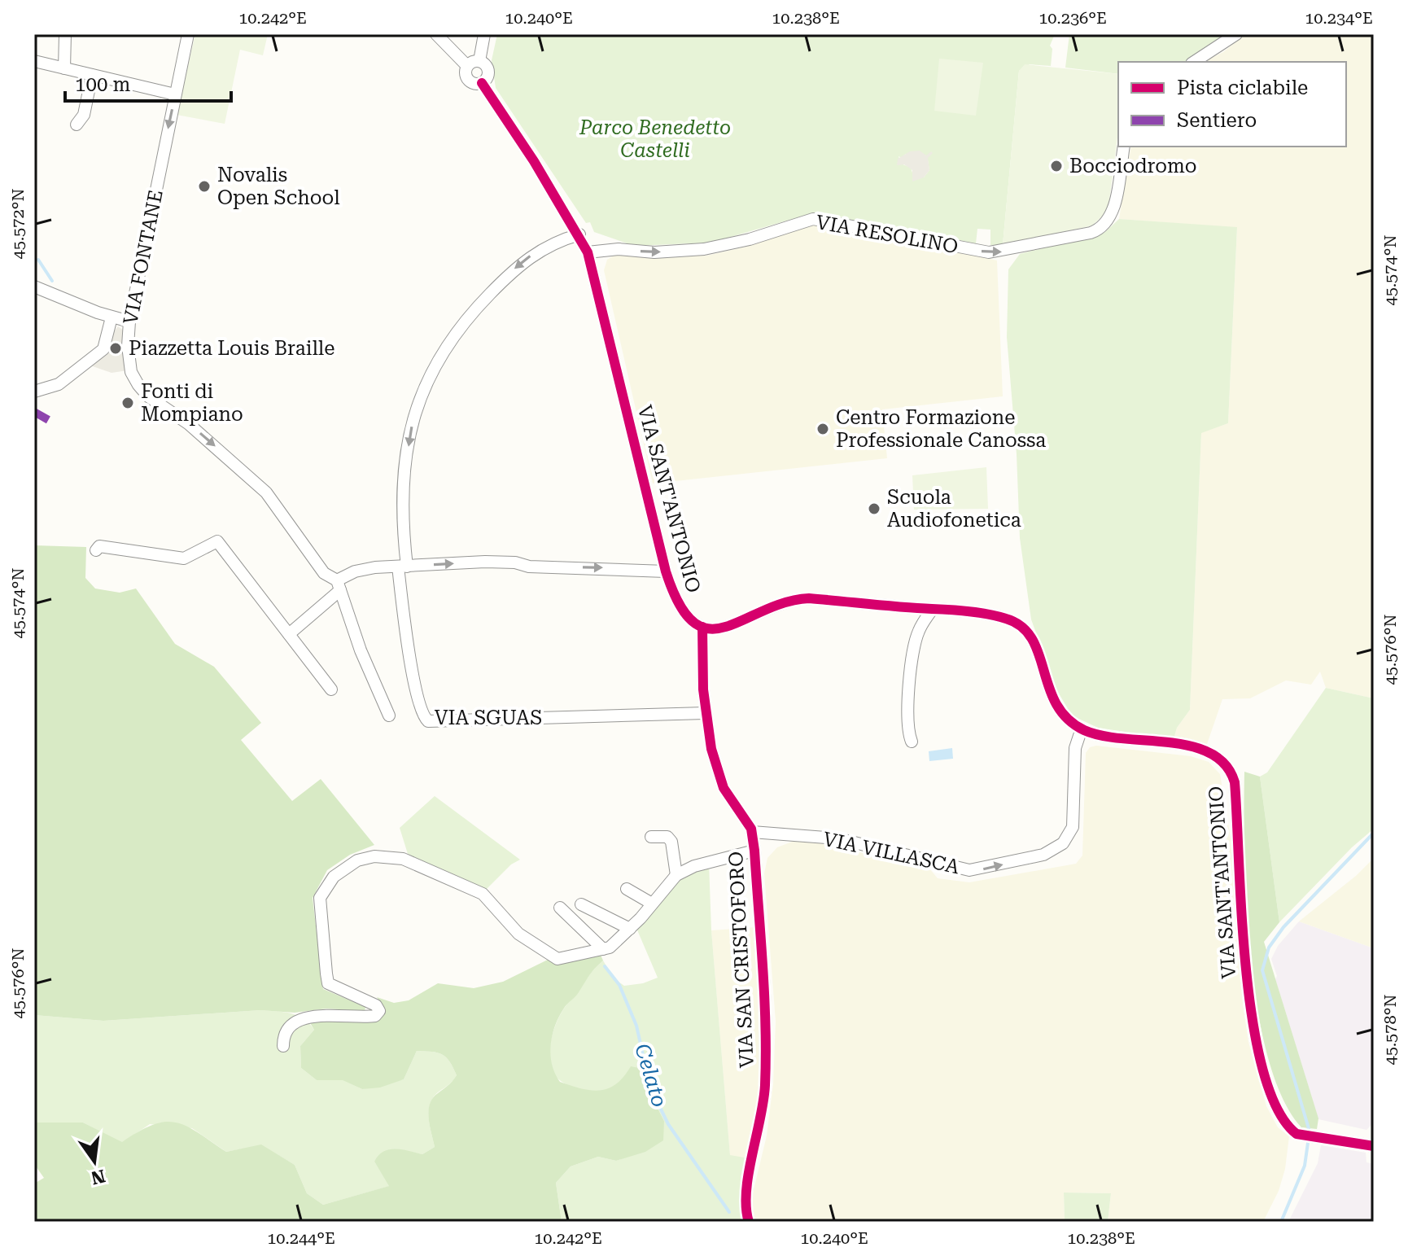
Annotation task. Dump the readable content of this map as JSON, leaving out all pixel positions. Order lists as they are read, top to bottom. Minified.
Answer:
{"streets":{"street":["VIA RESOLINO","VIA FONTANE","VIA SANT'ANTONIO","VIA SGUAS","VIA VILLASCA","VIA SAN CRISTOFORO"]},"crossings":[["VIA RESOLINO","VIA SANT'ANTONIO"],["VIA SANT'ANTONIO","VIA VILLASCA"],["VIA SANT'ANTONIO","VIA SAN CRISTOFORO"],["VIA SGUAS","VIA SAN CRISTOFORO"],["VIA VILLASCA","VIA SAN CRISTOFORO"]],"one_way":["VIA RESOLINO","VIA FONTANE"],"water":["Celato"],"parks":["Parco Benedetto Castelli"],"places":["Bocciodromo","Novalis Open School","Piazzetta Louis Braille","Fonti di Mompiano","Centro Formazione Professionale Canossa","Scuola Audiofonetica"],"legend":["Pista ciclabile","Sentiero"],"scale_bar":"100 m","north":"bottom","coordinates":["10.242°E","10.240°E","10.238°E","10.236°E","10.234°E","45.572°N","45.574°N","45.576°N","45.578°N","10.244°E"]}
